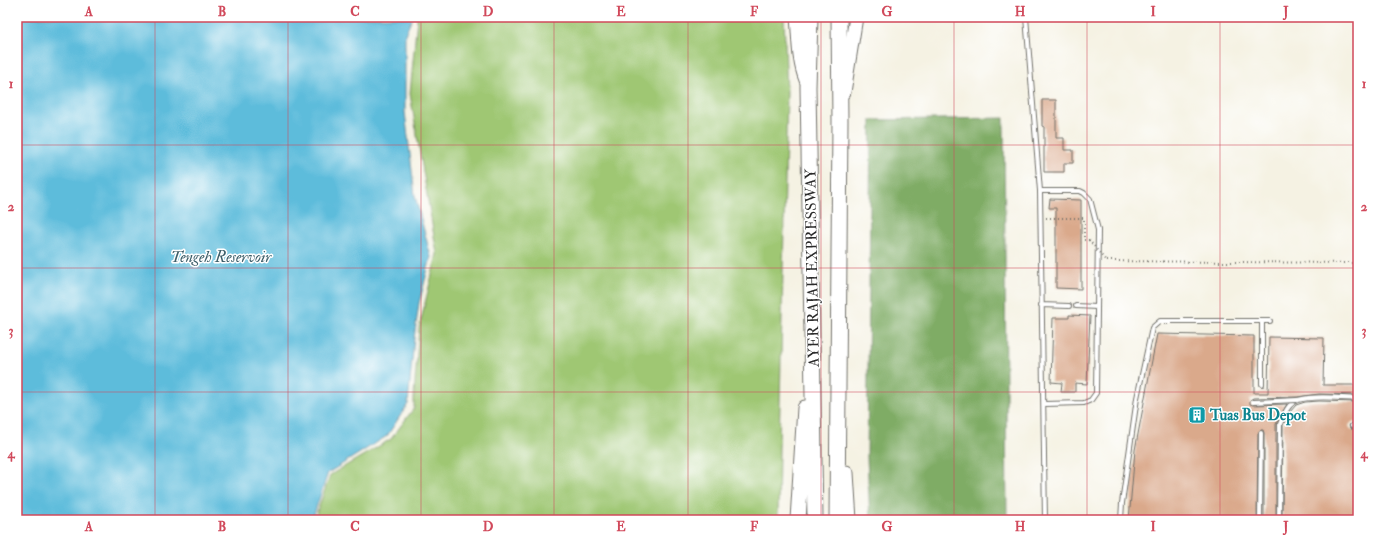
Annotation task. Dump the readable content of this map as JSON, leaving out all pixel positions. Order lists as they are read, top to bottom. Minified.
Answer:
{"streets":{"highway":["AYER RAJAH EXPRESSWAY"]},"water":["Tengeh Reservoir"],"places":{"building":["Tuas Bus Depot"]},"grid":{"columns":["A","B","C","D","E","F","G","H","I","J"],"rows":["1","2","3","4"]}}
